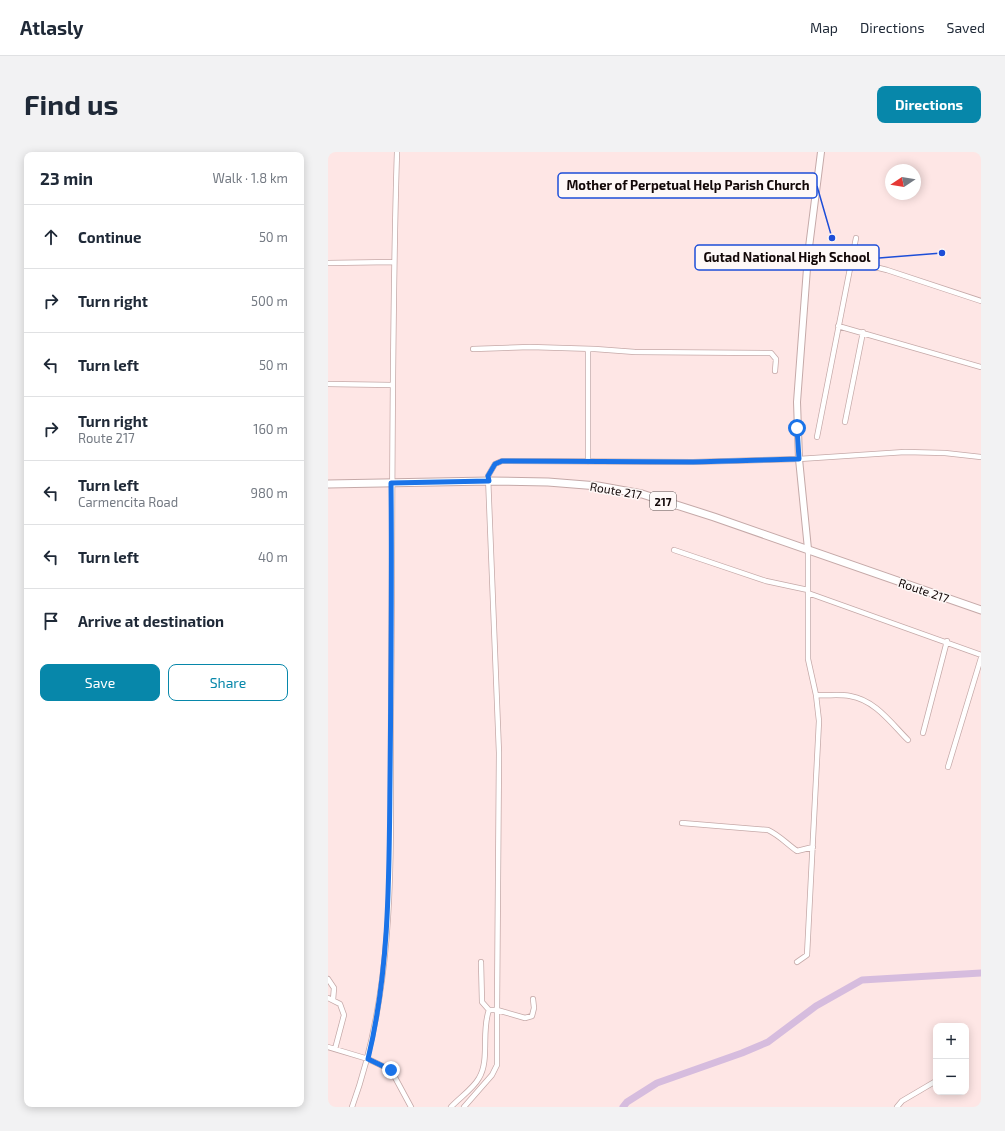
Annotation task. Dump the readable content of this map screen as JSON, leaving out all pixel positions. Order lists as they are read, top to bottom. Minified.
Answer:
{"streets":{"main road":["Route 217","217"]},"places":["Mother of Perpetual Help Parish Church","Gutad National High School"],"north":"left","page":{"header":"Atlasly","nav":["Map","Directions","Saved"],"buttons":["Directions",["Save","Share"]],"title":"Find us","heading":["23 min","Walk · 1.8 km"],"list":[["Continue","50 m"],["Turn right","500 m"],["Turn left","50 m"],["Turn right","Route 217","160 m"],["Turn left","Carmencita Road","980 m"],["Turn left","40 m"],"Arrive at destination"],"map_buttons":["+","−"]}}
